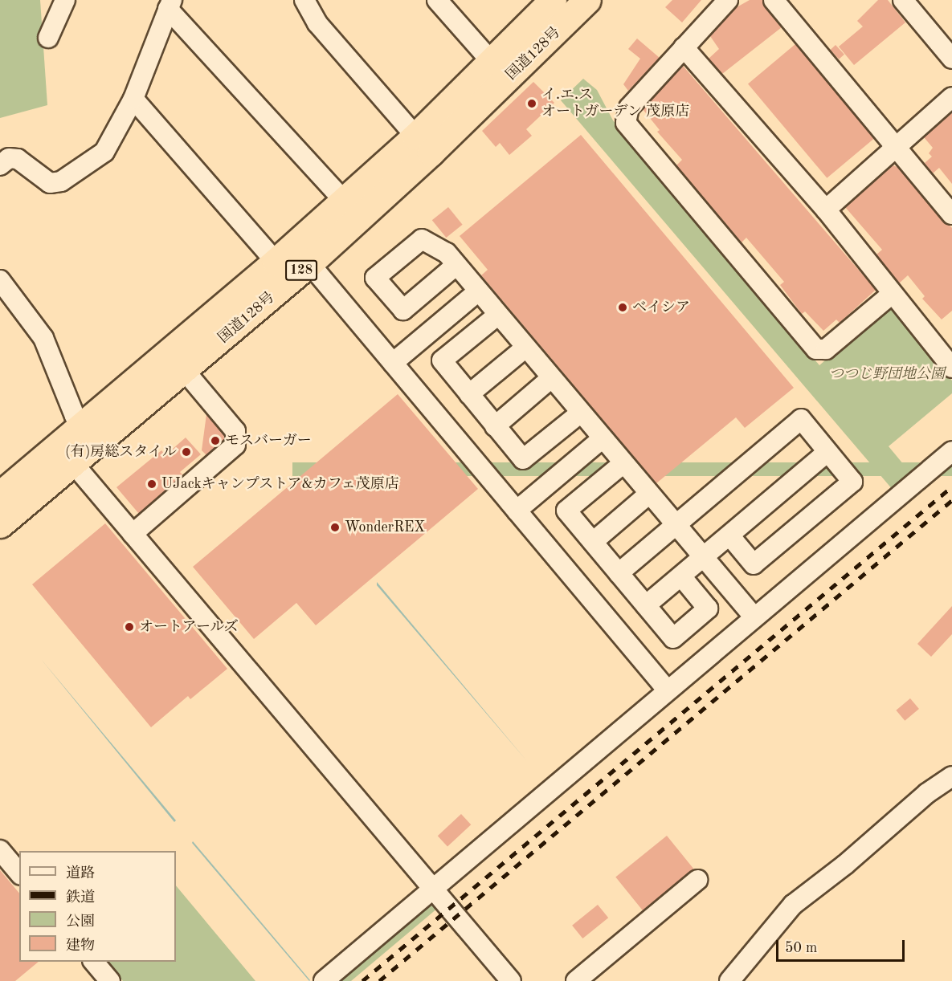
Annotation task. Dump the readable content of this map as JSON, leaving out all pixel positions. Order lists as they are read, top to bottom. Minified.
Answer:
{"streets":{"highway":["国道128号","128"]},"parks":["つつじ野団地公園"],"places":["イ.エ.ス オートガーデン 茂原店","ベイシア","モスバーガー","(有)房総スタイル","UJackキャンプストア&カフェ茂原店","WonderREX","オートアールズ"],"legend":["道路","鉄道","公園","建物"],"scale_bar":"50 m"}
